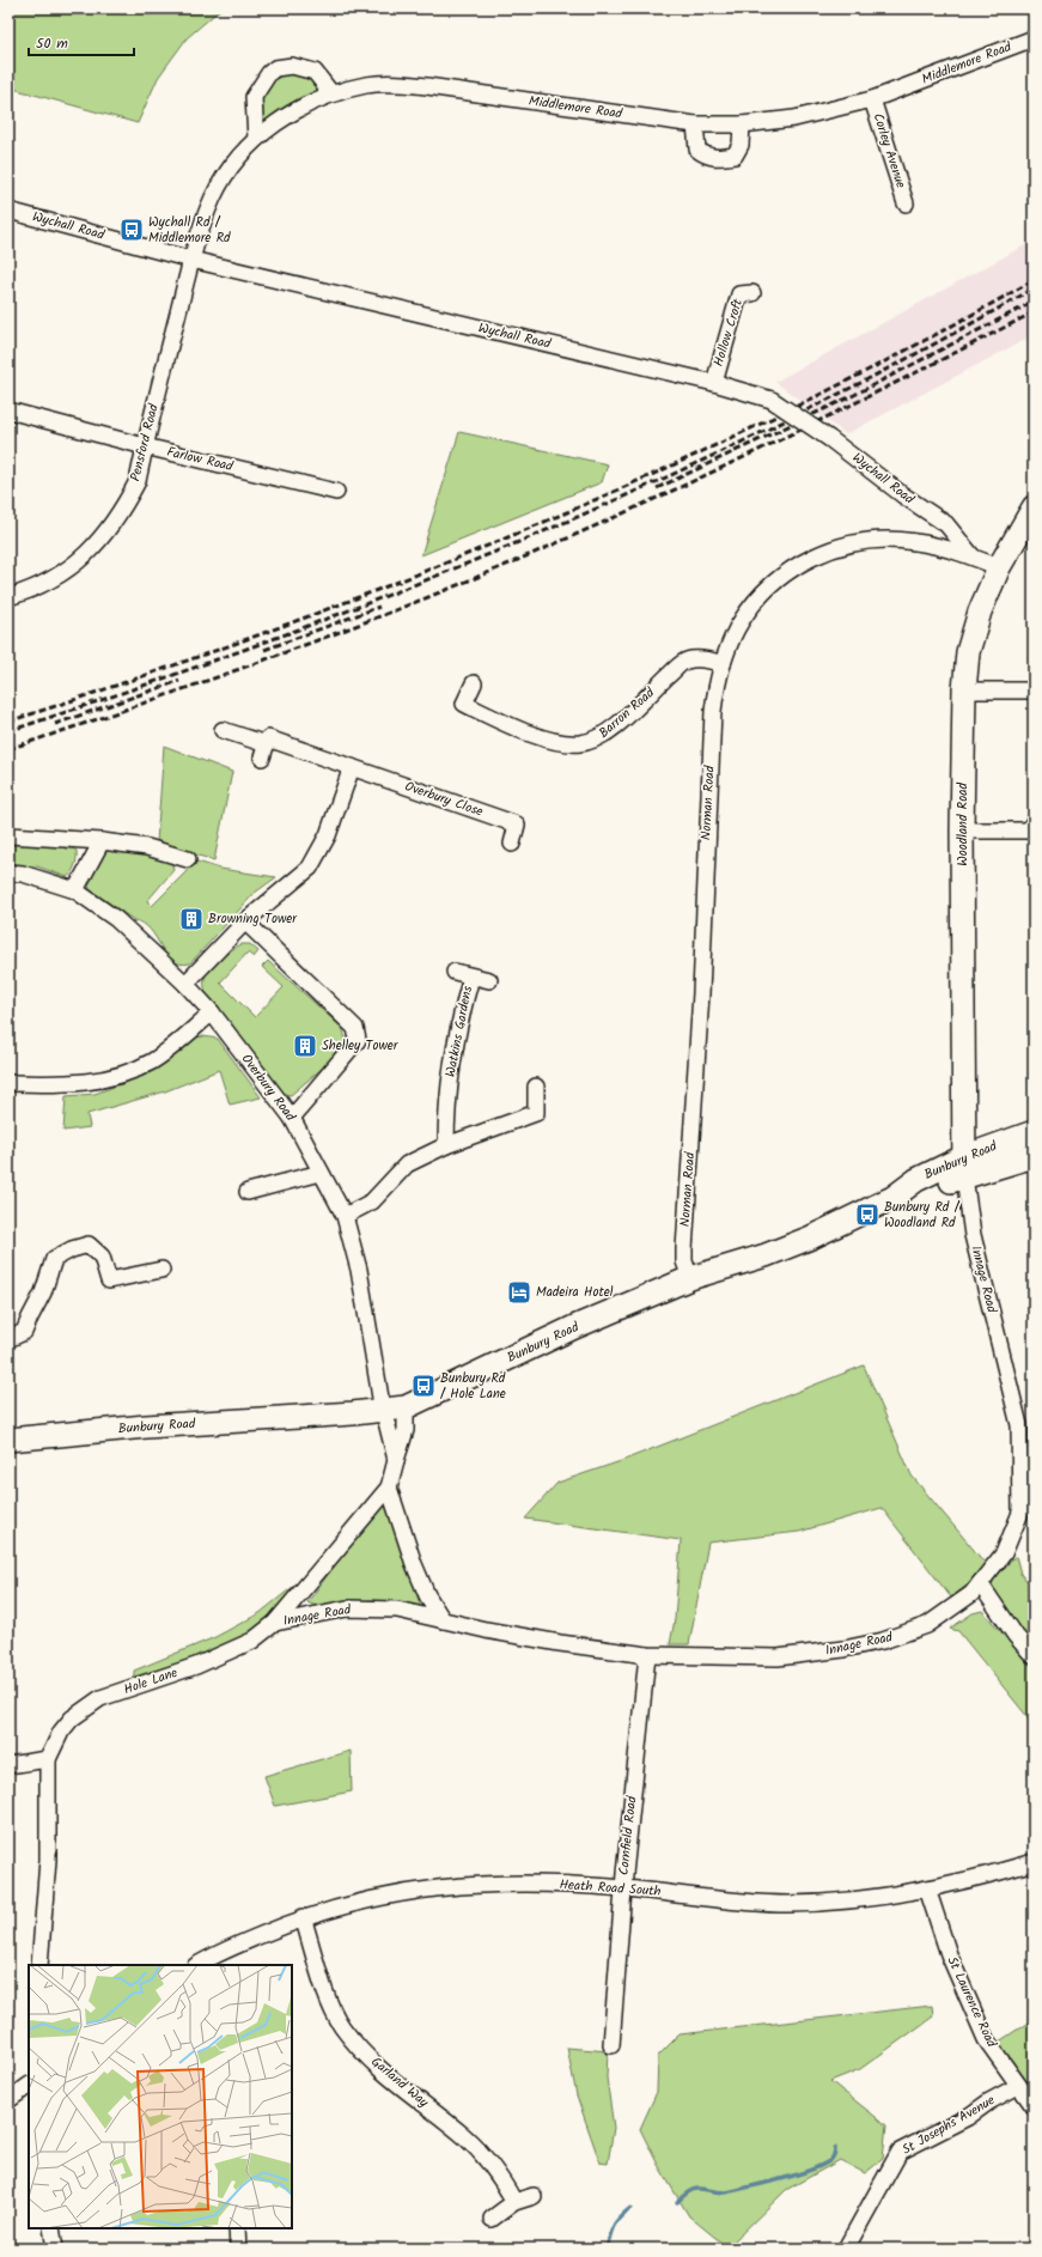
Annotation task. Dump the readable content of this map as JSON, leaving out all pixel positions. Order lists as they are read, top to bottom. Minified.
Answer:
{"streets":{"main road":["Woodland Road","Bunbury Road"],"street":["Middlemore Road","Corley Avenue","Wychall Road","Hollow Croft","Pensford Road","Farlow Road","Barron Road","Overbury Close","Norman Road","Watkins Gardens","Overbury Road","Innage Road","Hole Lane","Cornfield Road","Heath Road South","St Laurence Road","Garland Way","St Josephs Avenue"]},"crossings":[["Middlemore Road","Corley Avenue"],["Middlemore Road","Wychall Road"],["Middlemore Road","Pensford Road"],["Wychall Road","Hollow Croft"],["Wychall Road","Pensford Road"],["Wychall Road","Norman Road"],["Pensford Road","Farlow Road"],["Barron Road","Norman Road"],["Norman Road","Woodland Road"],["Norman Road","Bunbury Road"],["Woodland Road","Bunbury Road"],["Woodland Road","Innage Road"],["Overbury Road","Bunbury Road"],["Overbury Road","Hole Lane"],["Bunbury Road","Innage Road"],["Bunbury Road","Hole Lane"],["Innage Road","Hole Lane"],["Innage Road","Cornfield Road"],["Cornfield Road","Heath Road South"],["Heath Road South","St Laurence Road"],["Heath Road South","Garland Way"],["St Laurence Road","St Josephs Avenue"]],"places":{"bus stop":["Wychall Rd / Middlemore Rd","Bunbury Rd / Woodland Rd","Bunbury Rd / Hole Lane"],"building":["Browning Tower","Shelley Tower"],"hotel":["Madeira Hotel"]},"scale_bar":"50 m"}
